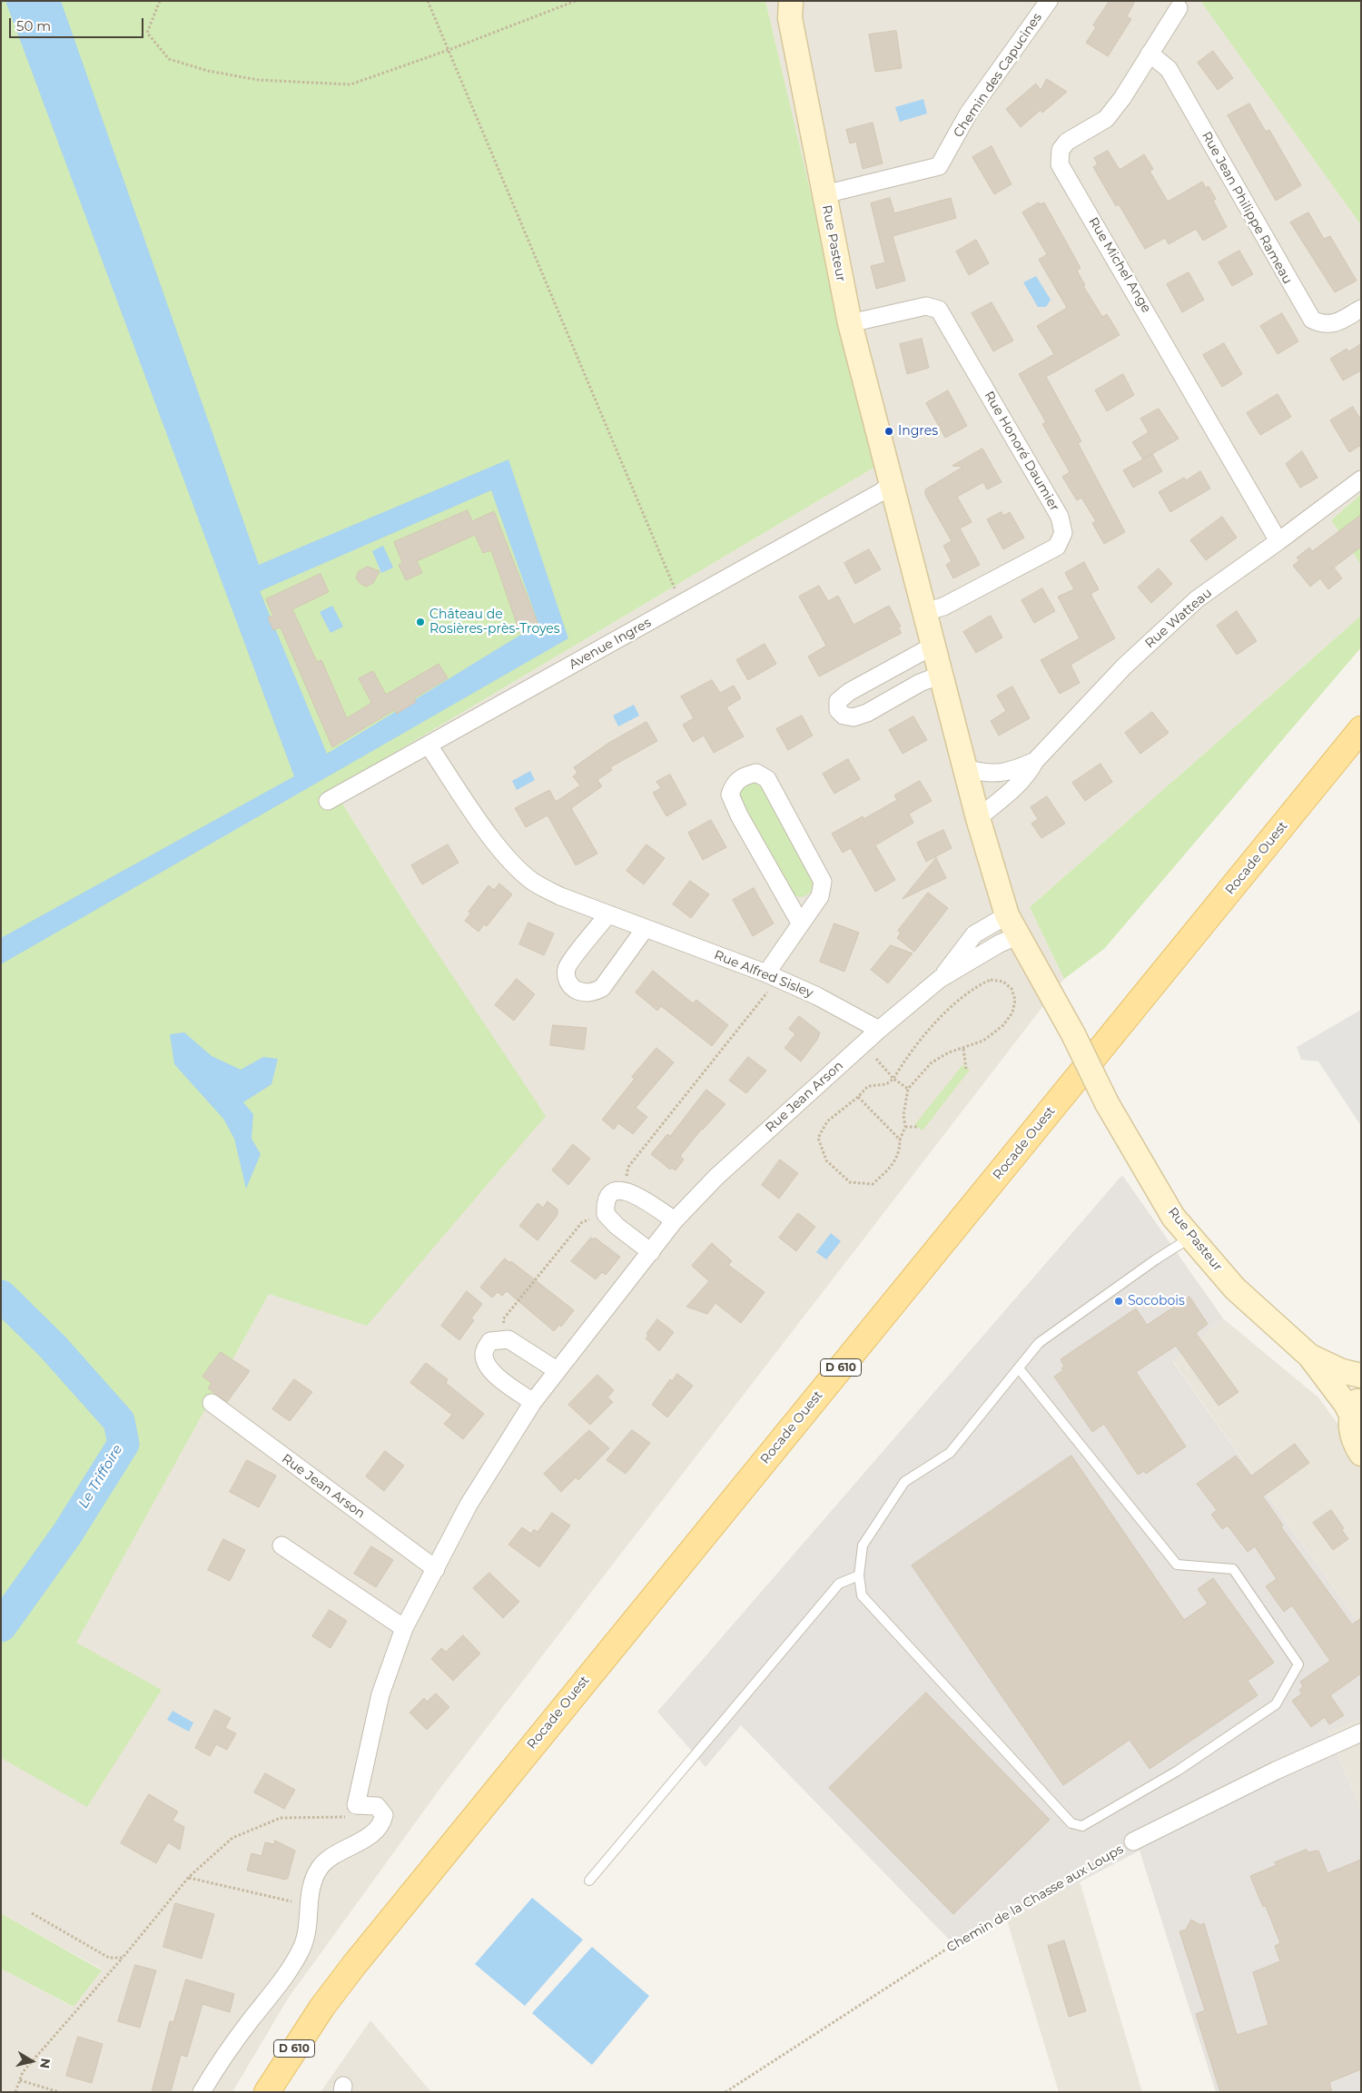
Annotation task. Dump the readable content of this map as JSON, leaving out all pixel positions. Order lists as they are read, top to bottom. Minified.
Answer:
{"streets":{"main road":["Rocade Ouest","D 610"],"street":["Chemin des Capucines","Rue Jean Philippe Rameau","Rue Pasteur","Rue Michel Ange","Rue Honoré Daumier","Rue Watteau","Avenue Ingres","Rue Alfred Sisley","Rue Jean Arson","Chemin de la Chasse aux Loups"]},"crossings":[["Chemin des Capucines","Rue Pasteur"],["Rue Jean Philippe Rameau","Rue Michel Ange"],["Rue Pasteur","Rue Honoré Daumier"],["Rue Pasteur","Rue Watteau"],["Rue Pasteur","Avenue Ingres"],["Rue Pasteur","Rue Jean Arson"],["Rue Michel Ange","Rue Watteau"],["Avenue Ingres","Rue Alfred Sisley"],["Rue Alfred Sisley","Rue Jean Arson"]],"water":["Le Triffoire"],"places":["Ingres","Château de Rosières-près-Troyes","Socobois"],"scale_bar":"50 m","north":"right"}
